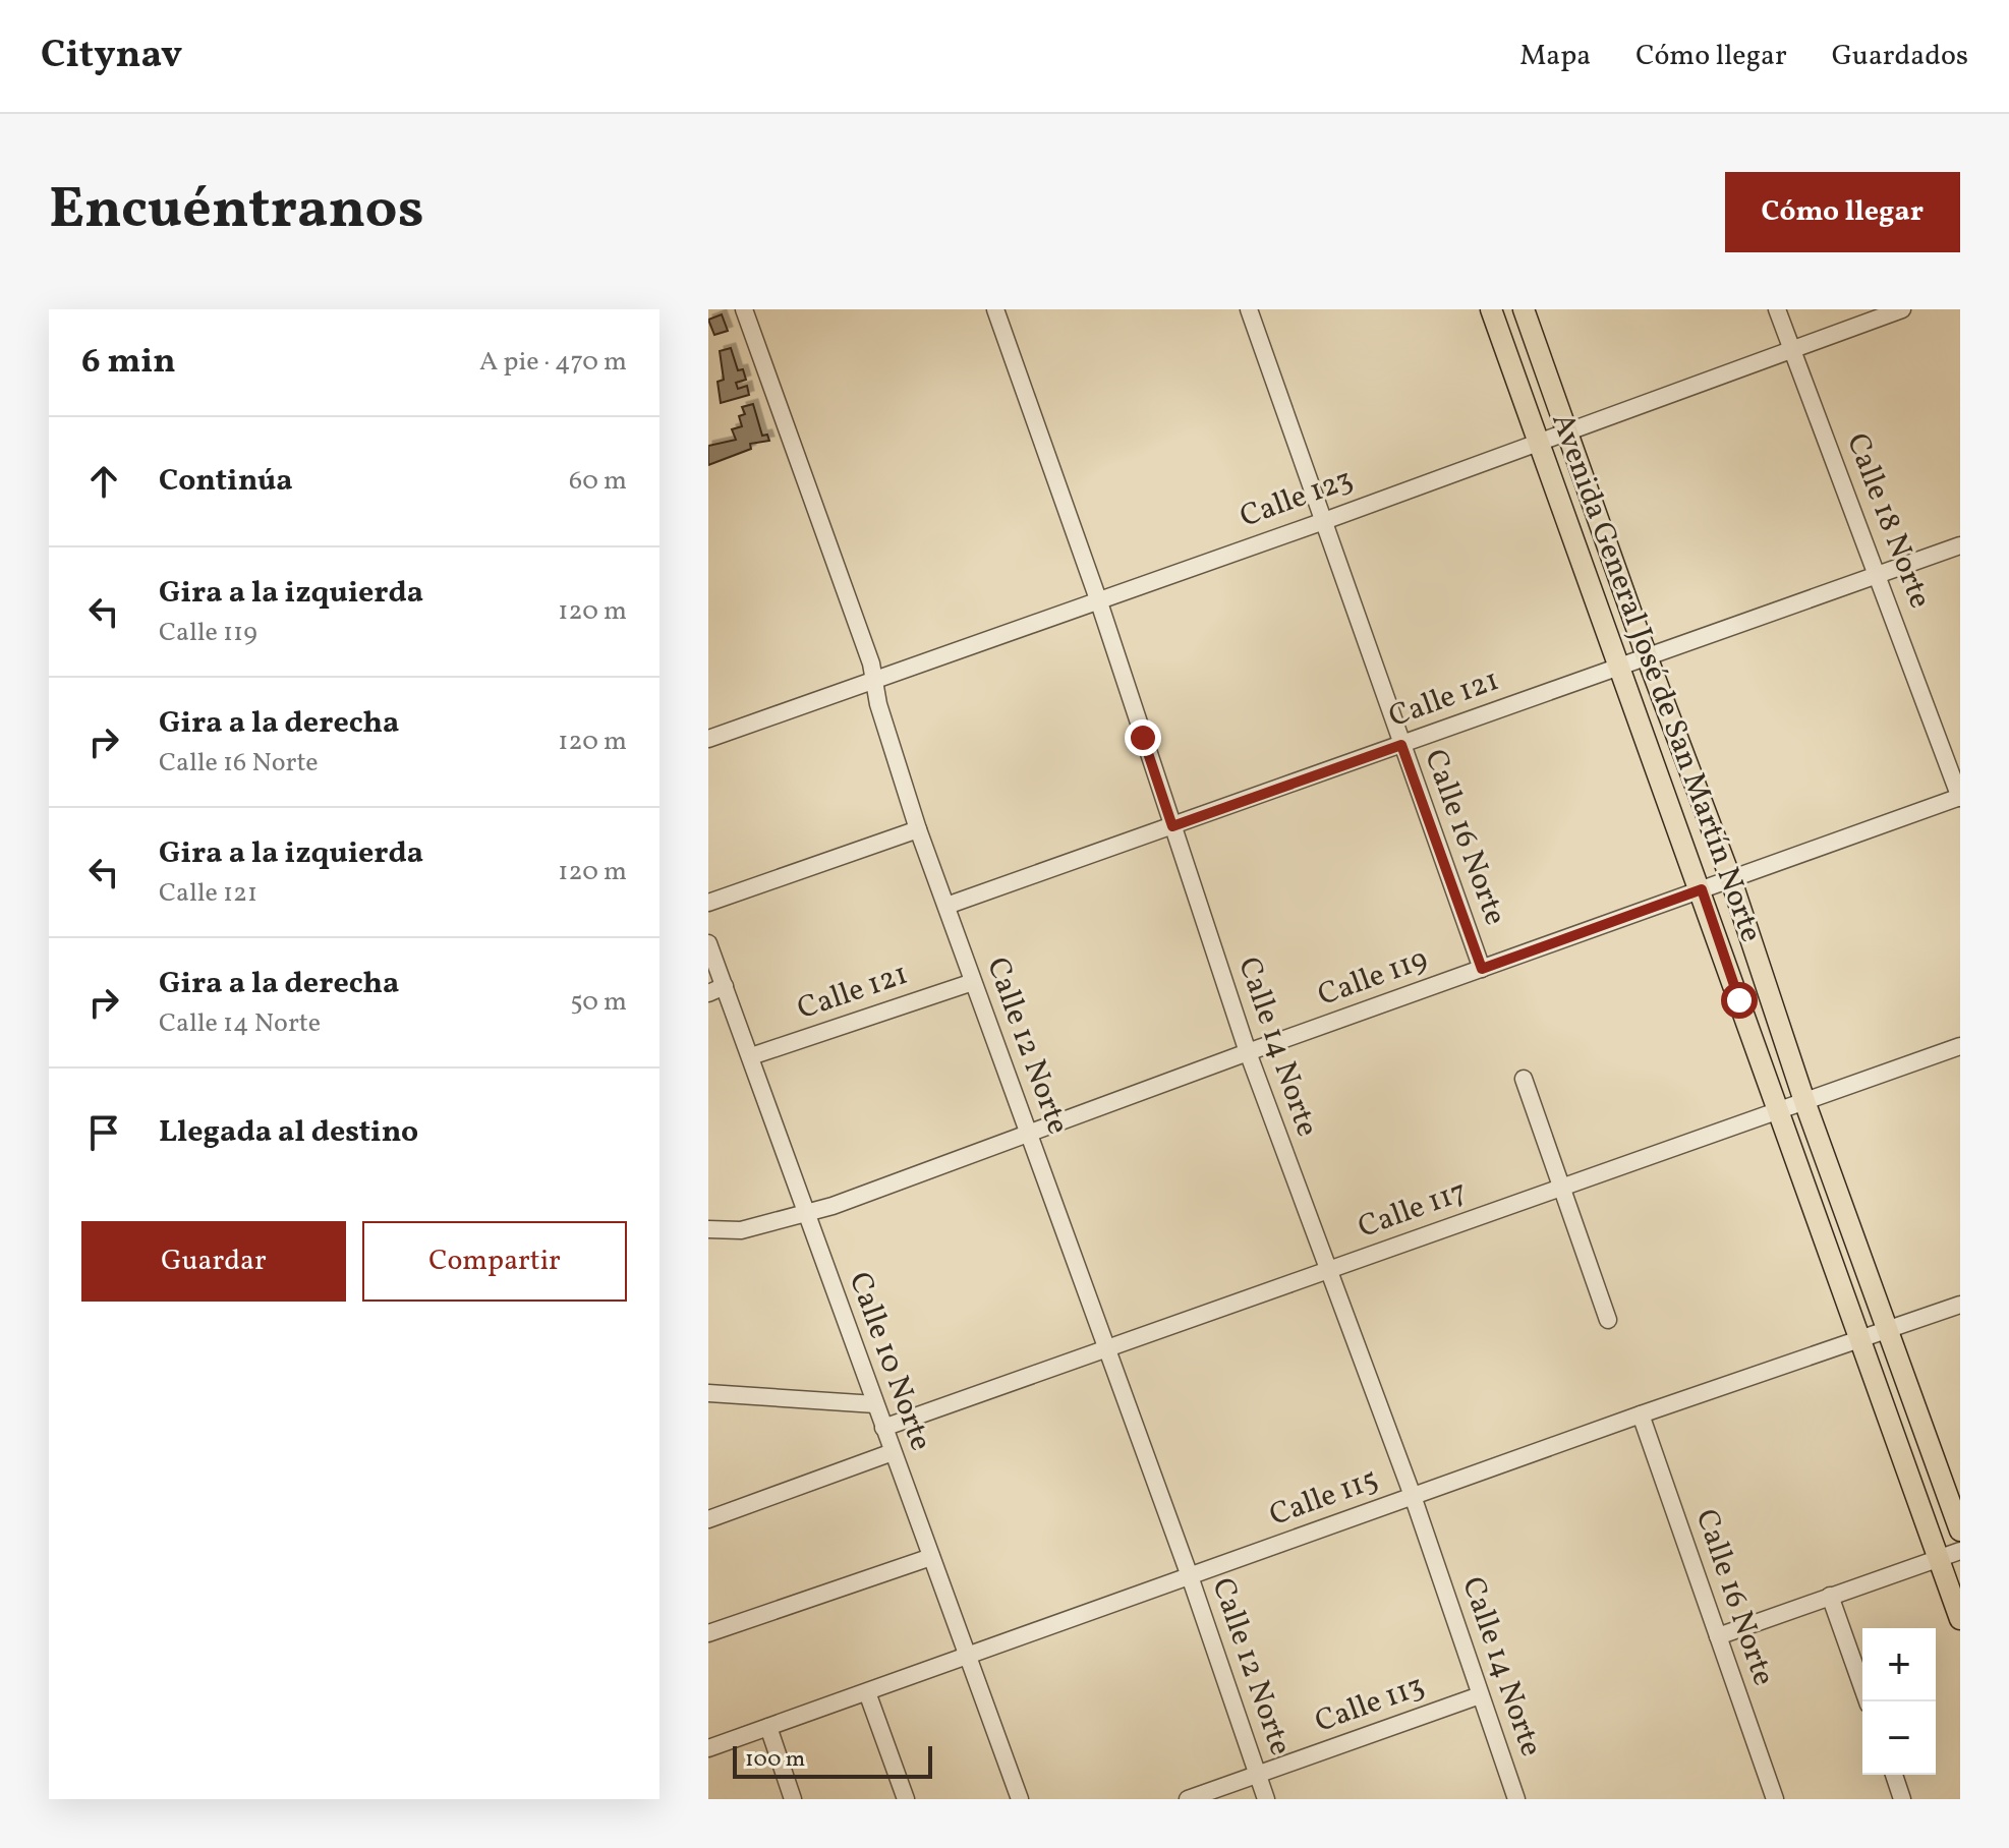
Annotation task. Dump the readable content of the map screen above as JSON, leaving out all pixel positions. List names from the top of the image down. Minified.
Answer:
{"streets":{"main road":["Avenida General José de San Martín Norte"],"street":["Calle 123","Calle 18 Norte","Calle 121","Calle 16 Norte","Calle 119","Calle 12 Norte","Calle 14 Norte","Calle 117","Calle 10 Norte","Calle 115","Calle 113"]},"crossings":[["Calle 123","Calle 18 Norte"],["Calle 123","Avenida General José de San Martín Norte"],["Calle 123","Calle 16 Norte"],["Calle 123","Calle 12 Norte"],["Calle 123","Calle 14 Norte"],["Calle 18 Norte","Calle 121"],["Calle 18 Norte","Calle 119"],["Avenida General José de San Martín Norte","Calle 121"],["Avenida General José de San Martín Norte","Calle 119"],["Avenida General José de San Martín Norte","Calle 117"],["Avenida General José de San Martín Norte","Calle 115"],["Calle 121","Calle 16 Norte"],["Calle 121","Calle 12 Norte"],["Calle 121","Calle 14 Norte"],["Calle 121","Calle 10 Norte"],["Calle 16 Norte","Calle 119"],["Calle 16 Norte","Calle 115"],["Calle 119","Calle 12 Norte"],["Calle 119","Calle 14 Norte"],["Calle 119","Calle 10 Norte"],["Calle 12 Norte","Calle 117"],["Calle 12 Norte","Calle 115"],["Calle 12 Norte","Calle 113"],["Calle 14 Norte","Calle 117"],["Calle 14 Norte","Calle 115"],["Calle 14 Norte","Calle 113"],["Calle 117","Calle 10 Norte"],["Calle 10 Norte","Calle 115"]],"scale_bar":"100 m","page":{"header":"Citynav","nav":["Mapa","Cómo llegar","Guardados"],"title":"Encuéntranos","buttons":["Cómo llegar",["Guardar","Compartir"]],"heading":["6 min","A pie · 470 m"],"list":[["Continúa","60 m"],["Gira a la izquierda","Calle 119","120 m"],["Gira a la derecha","Calle 16 Norte","120 m"],["Gira a la izquierda","Calle 121","120 m"],["Gira a la derecha","Calle 14 Norte","50 m"],"Llegada al destino"],"map_buttons":["+","−"],"scale":"100 m"}}
